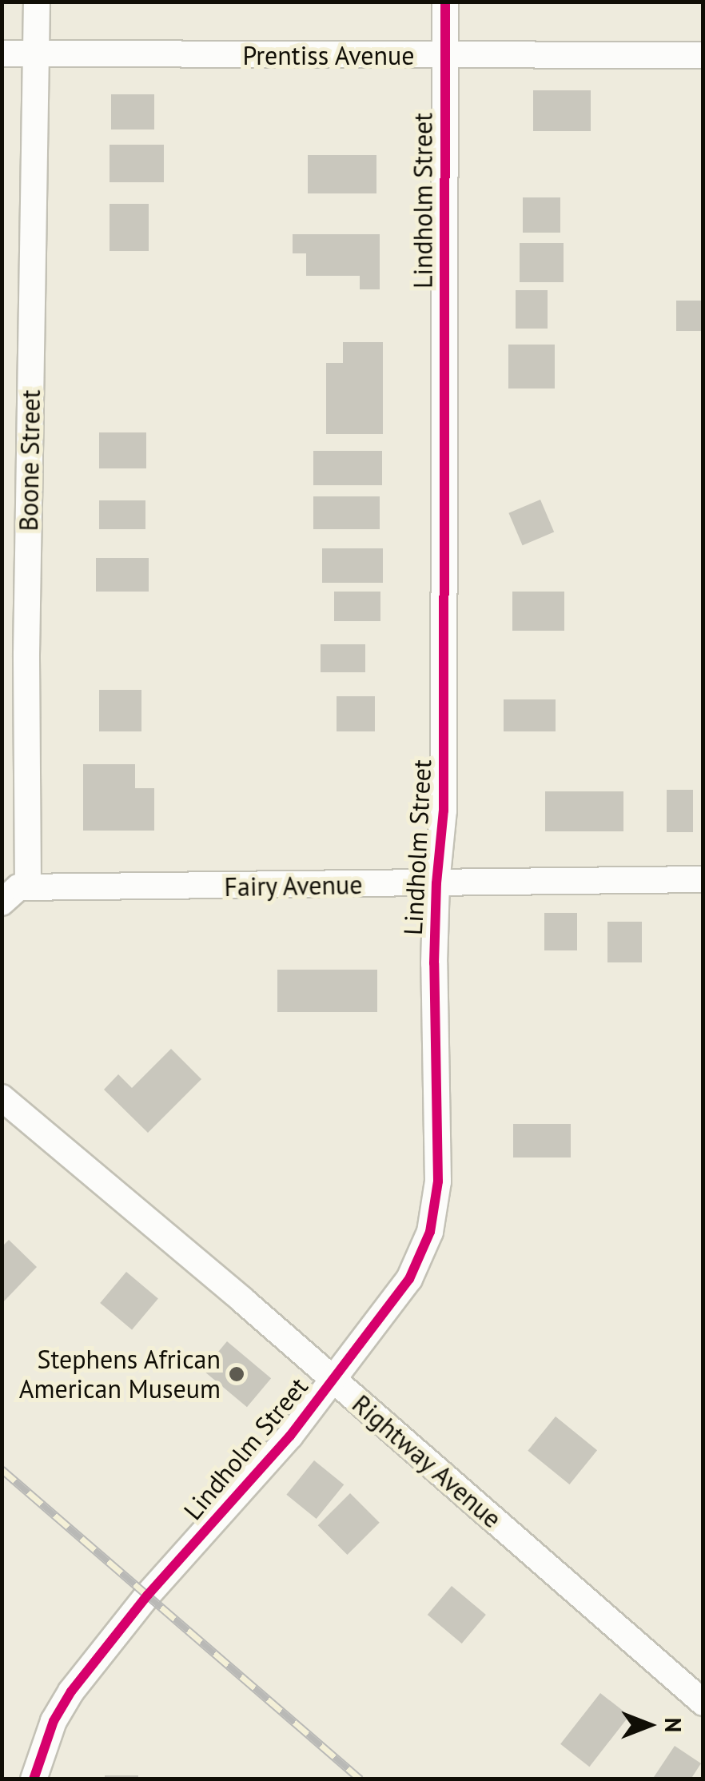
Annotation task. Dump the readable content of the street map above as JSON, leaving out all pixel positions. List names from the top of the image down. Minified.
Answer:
{"streets":{"street":["Prentiss Avenue","Lindholm Street","Boone Street","Fairy Avenue","Rightway Avenue"]},"crossings":[["Prentiss Avenue","Lindholm Street"],["Prentiss Avenue","Boone Street"],["Lindholm Street","Fairy Avenue"],["Lindholm Street","Rightway Avenue"],["Boone Street","Fairy Avenue"]],"places":["Stephens African American Museum"],"north":"right"}
